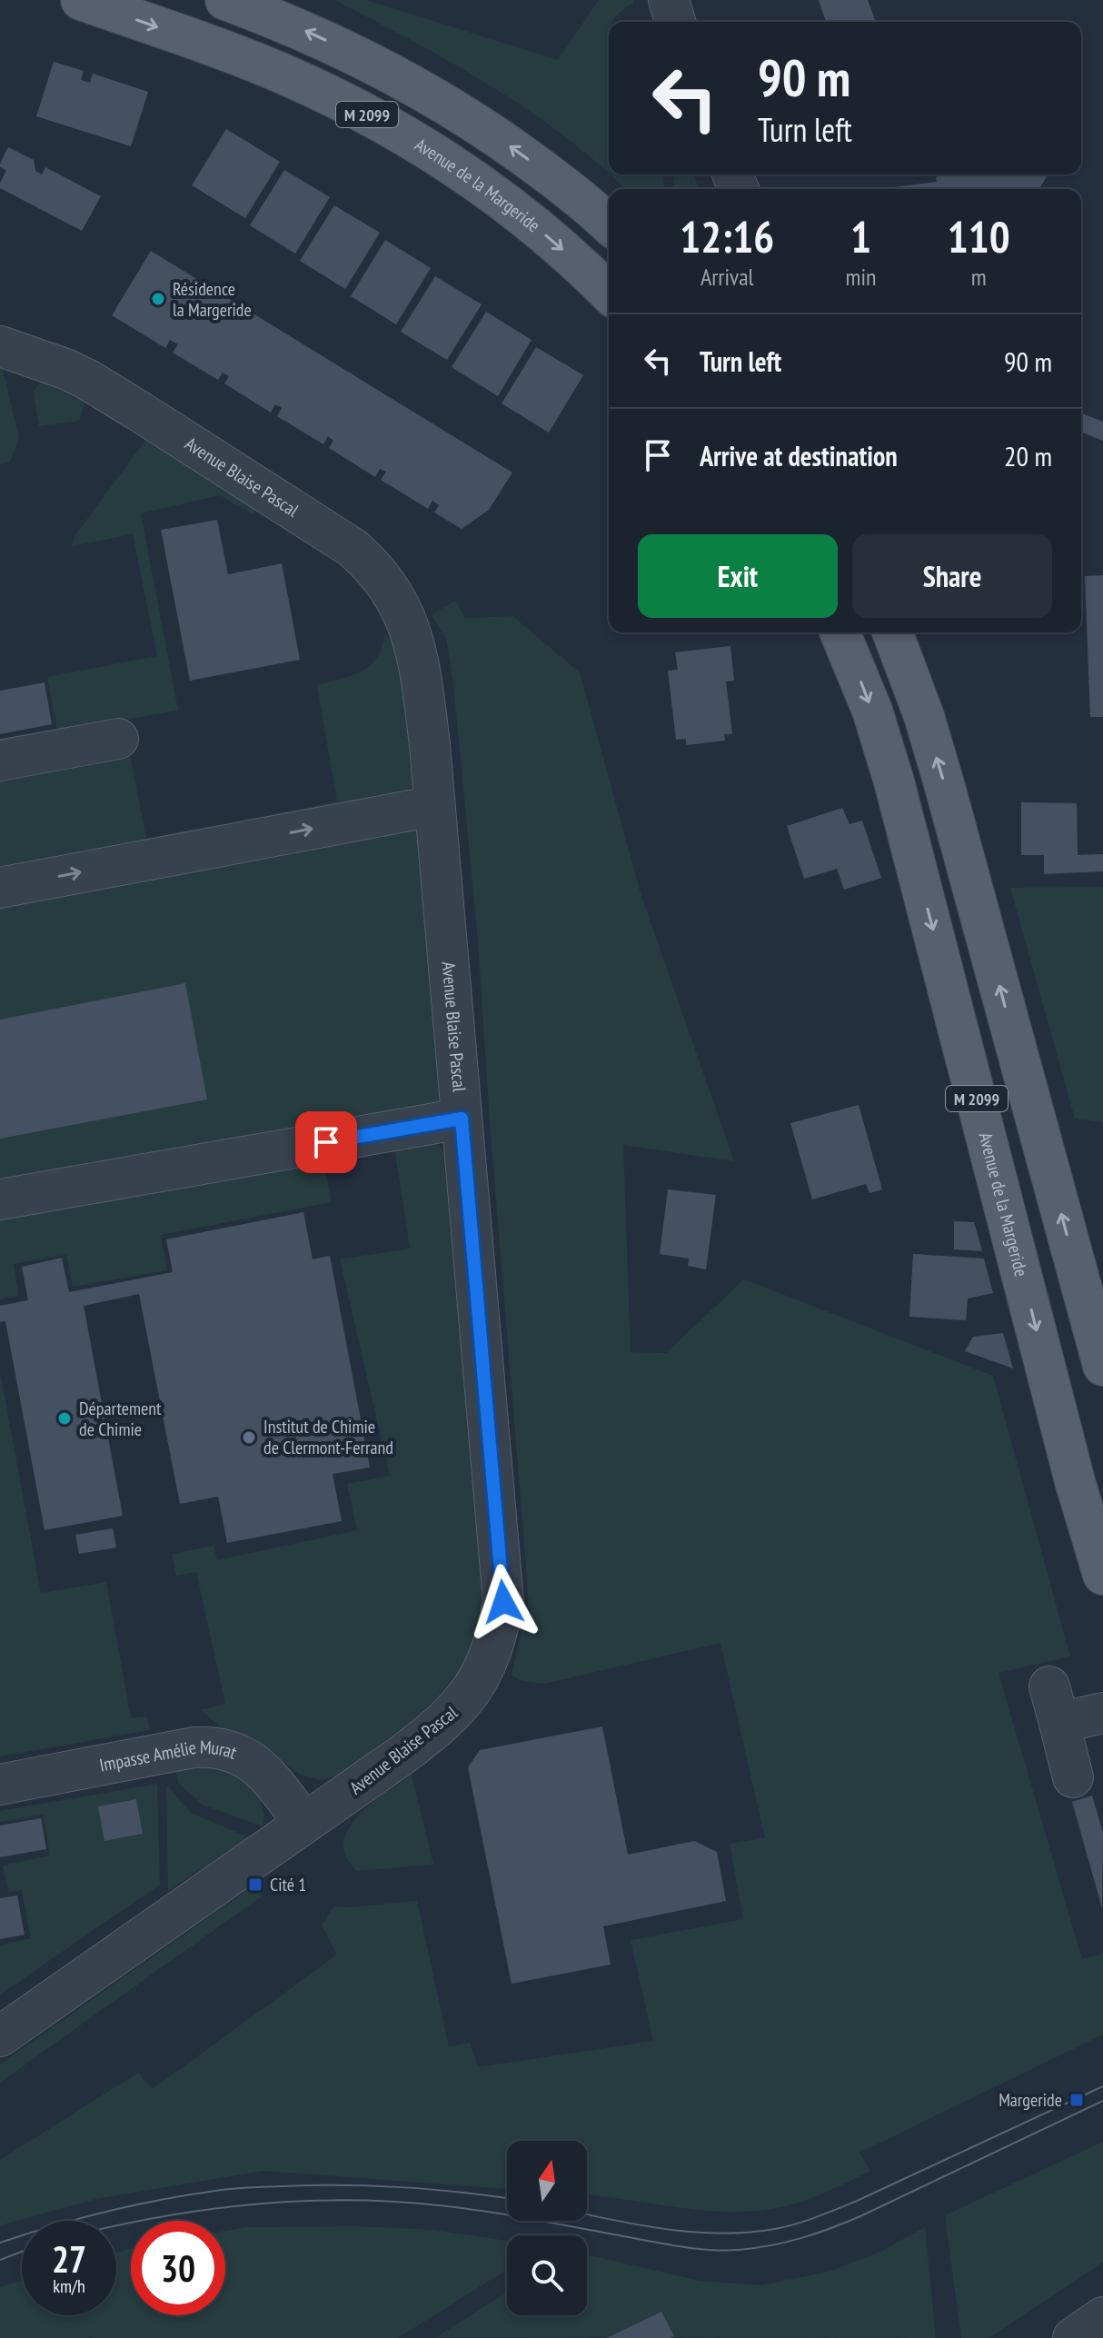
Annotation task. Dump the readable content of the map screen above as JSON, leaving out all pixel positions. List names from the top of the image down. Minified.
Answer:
{"streets":{"main road":["M 2099","Avenue de la Margeride"],"street":["Avenue Blaise Pascal","Impasse Amélie Murat"]},"crossings":[["Avenue Blaise Pascal","Impasse Amélie Murat"]],"places":{"other":["Résidence la Margeride","Département de Chimie","Institut de Chimie de Clermont-Ferrand"],"transit":["Cité 1","Margeride"]},"north":"top","page":{"turn":["90 m","Turn left"],"eta":["12:16","Arrival","1","min","110","m"],"list":[{"name":"Turn left","value":"90 m"},{"name":"Arrive at destination","value":"20 m"}],"buttons":["Exit","Share"],"speed":"27 km/h","limit":"30"}}
